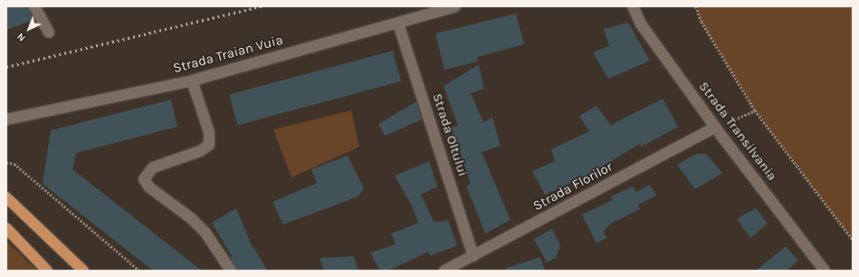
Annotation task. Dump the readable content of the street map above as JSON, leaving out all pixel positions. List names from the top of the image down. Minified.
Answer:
{"streets":{"street":["Strada Traian Vuia","Strada Transilvania","Strada Oltului","Strada Florilor"]},"crossings":[["Strada Traian Vuia","Strada Oltului"],["Strada Transilvania","Strada Florilor"],["Strada Oltului","Strada Florilor"]],"north":"bottom left"}
